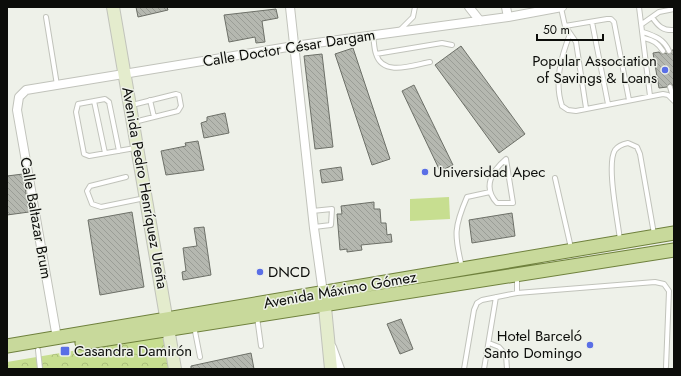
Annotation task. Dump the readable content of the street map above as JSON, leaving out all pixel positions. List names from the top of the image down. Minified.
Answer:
{"streets":{"main road":["Avenida Pedro Henríquez Ureña","Avenida Máximo Gómez"],"street":["Calle Doctor César Dargam","Calle Baltazar Brum"]},"crossings":[["Calle Doctor César Dargam","Avenida Pedro Henríquez Ureña"],["Calle Doctor César Dargam","Calle Baltazar Brum"],["Avenida Pedro Henríquez Ureña","Avenida Máximo Gómez"],["Calle Baltazar Brum","Avenida Máximo Gómez"]],"places":{"other":["Popular Association of Savings & Loans","Universidad Apec","DNCD","Hotel Barceló Santo Domingo"],"transit":["Casandra Damirón"]},"scale_bar":"50 m"}
